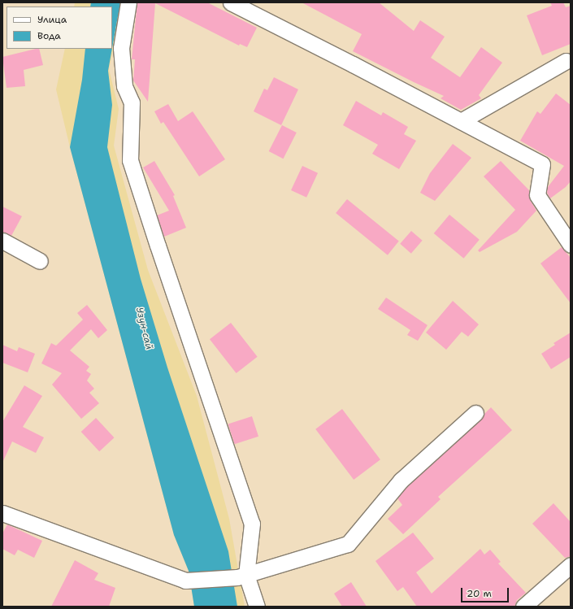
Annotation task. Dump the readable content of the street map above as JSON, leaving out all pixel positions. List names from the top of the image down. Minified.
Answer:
{"water":["Узун-сай"],"legend":["Улица","Вода"],"scale_bar":"20 m"}
